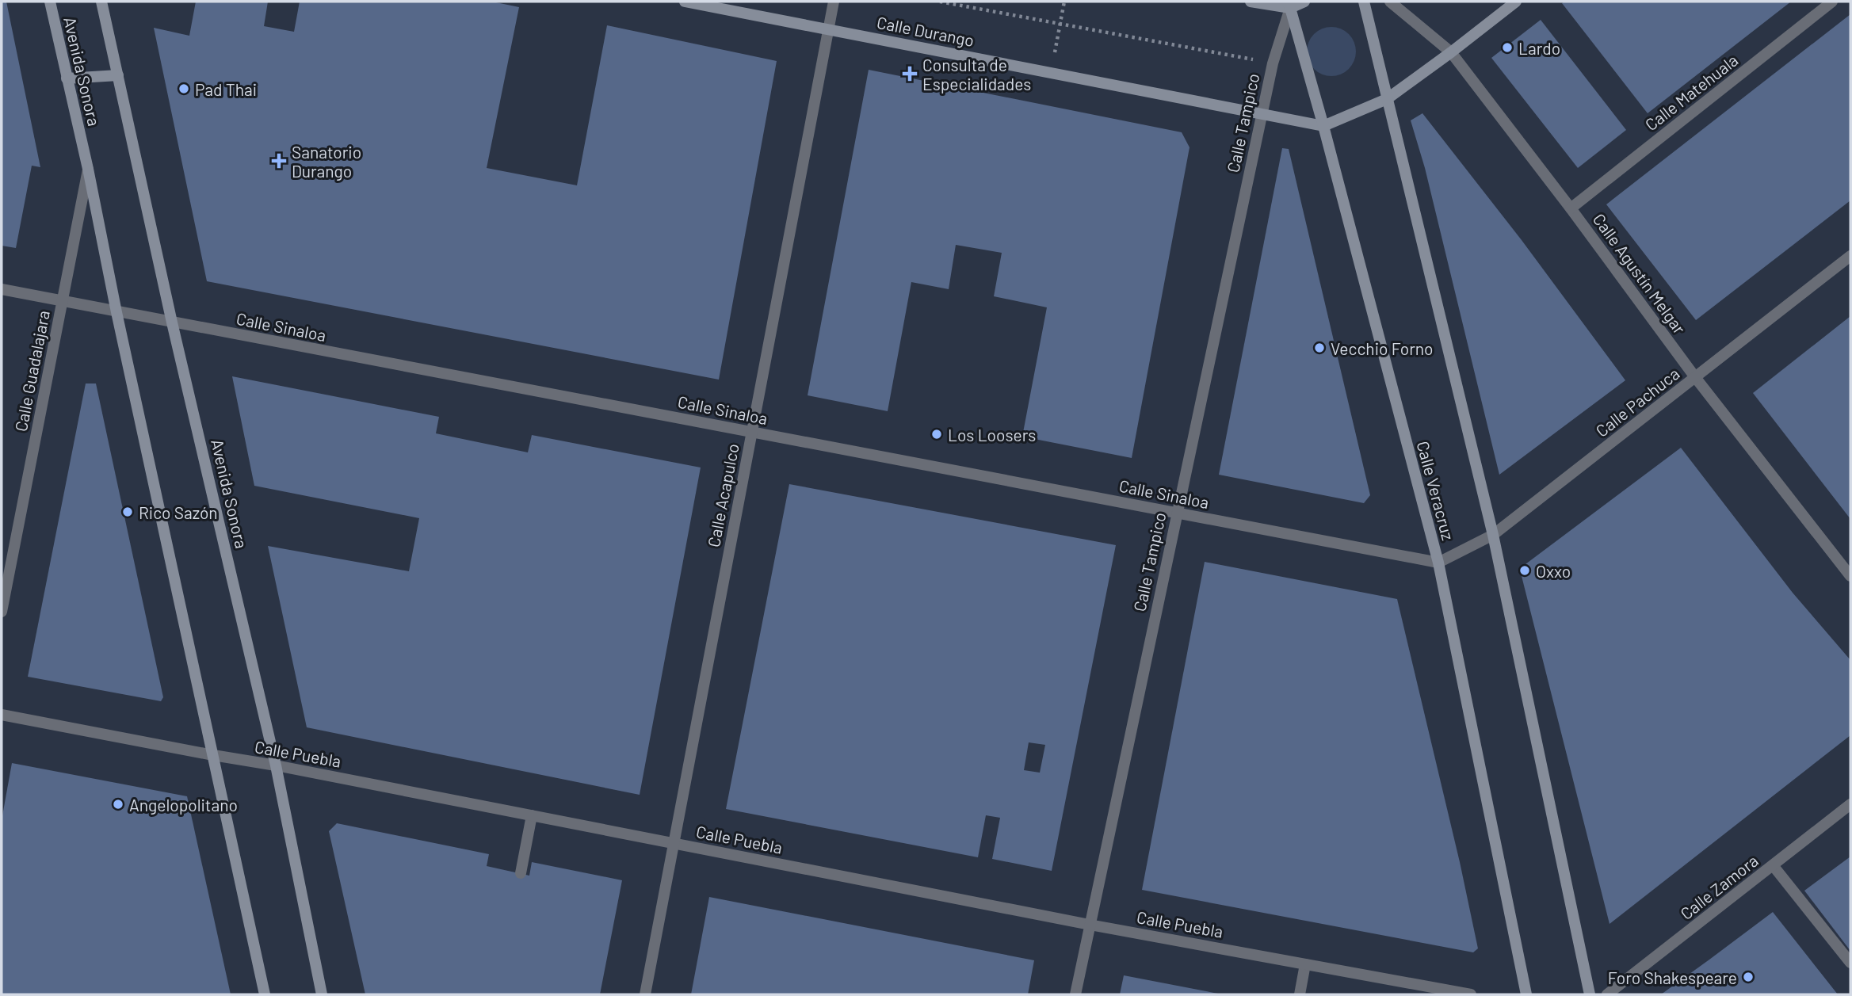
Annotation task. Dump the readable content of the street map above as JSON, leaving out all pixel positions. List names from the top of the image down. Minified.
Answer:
{"streets":{"main road":["Calle Durango","Avenida Sonora","Calle Veracruz"],"street":["Calle Matehuala","Calle Tampico","Calle Agustín Melgar","Calle Sinaloa","Calle Guadalajara","Calle Pachuca","Calle Acapulco","Calle Puebla","Calle Zamora"]},"crossings":[["Calle Durango","Calle Tampico"],["Calle Durango","Calle Veracruz"],["Calle Durango","Calle Acapulco"],["Avenida Sonora","Calle Sinaloa"],["Avenida Sonora","Calle Guadalajara"],["Avenida Sonora","Calle Puebla"],["Calle Matehuala","Calle Agustín Melgar"],["Calle Tampico","Calle Sinaloa"],["Calle Tampico","Calle Veracruz"],["Calle Tampico","Calle Puebla"],["Calle Agustín Melgar","Calle Pachuca"],["Calle Sinaloa","Calle Guadalajara"],["Calle Sinaloa","Calle Pachuca"],["Calle Sinaloa","Calle Veracruz"],["Calle Sinaloa","Calle Acapulco"],["Calle Pachuca","Calle Veracruz"],["Calle Acapulco","Calle Puebla"]],"places":{"other":["Lardo","Pad Thai","Vecchio Forno","Los Loosers","Rico Sazón","Oxxo","Angelopolitano","Foro Shakespeare"],"health":["Consulta de Especialidades","Sanatorio Durango"]}}
